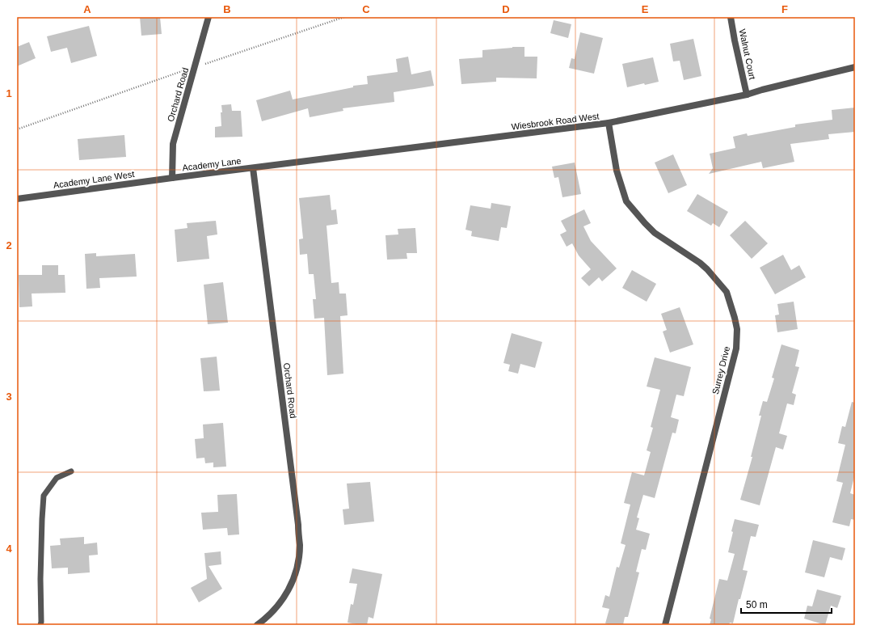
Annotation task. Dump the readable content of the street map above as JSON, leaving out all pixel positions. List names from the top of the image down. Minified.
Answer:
{"streets":{"street":["Walnut Court","Orchard Road","Wiesbrook Road West","Academy Lane","Academy Lane West","Surrey Drive"]},"crossings":[["Walnut Court","Wiesbrook Road West"],["Orchard Road","Wiesbrook Road West"],["Orchard Road","Academy Lane"],["Orchard Road","Academy Lane West"],["Wiesbrook Road West","Academy Lane"],["Wiesbrook Road West","Surrey Drive"],["Academy Lane","Academy Lane West"]],"scale_bar":"50 m","grid":{"columns":["A","B","C","D","E","F"],"rows":["1","2","3","4"]}}
